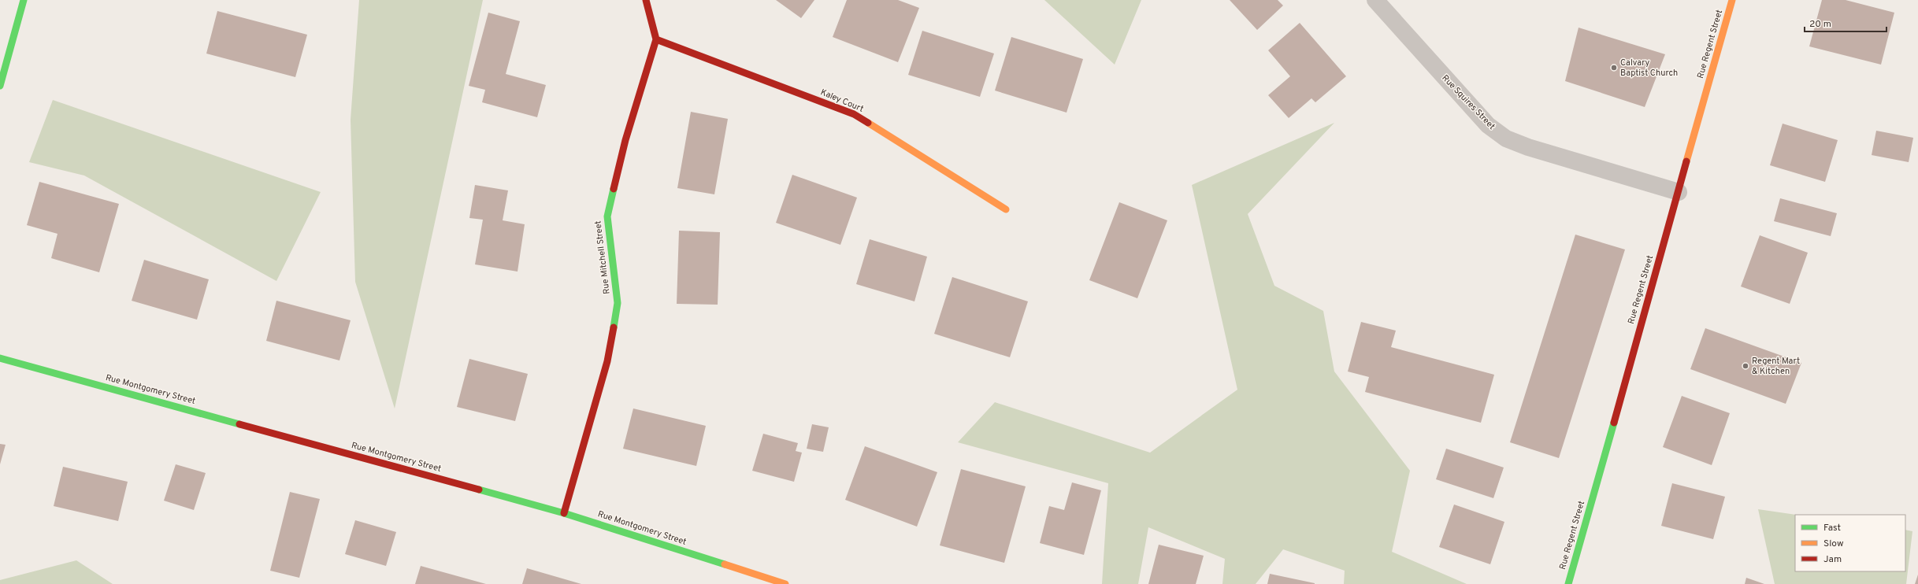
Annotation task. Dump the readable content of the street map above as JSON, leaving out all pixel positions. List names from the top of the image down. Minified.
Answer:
{"streets":{"street":["Rue Regent Street","Kaley Court","Rue Squires Street","Rue Mitchell Street","Rue Montgomery Street"]},"crossings":[["Rue Regent Street","Rue Squires Street"],["Kaley Court","Rue Mitchell Street"],["Rue Mitchell Street","Rue Montgomery Street"]],"places":["Calvary Baptist Church","Regent Mart & Kitchen"],"legend":["Fast","Slow","Jam"],"scale_bar":"20 m"}
